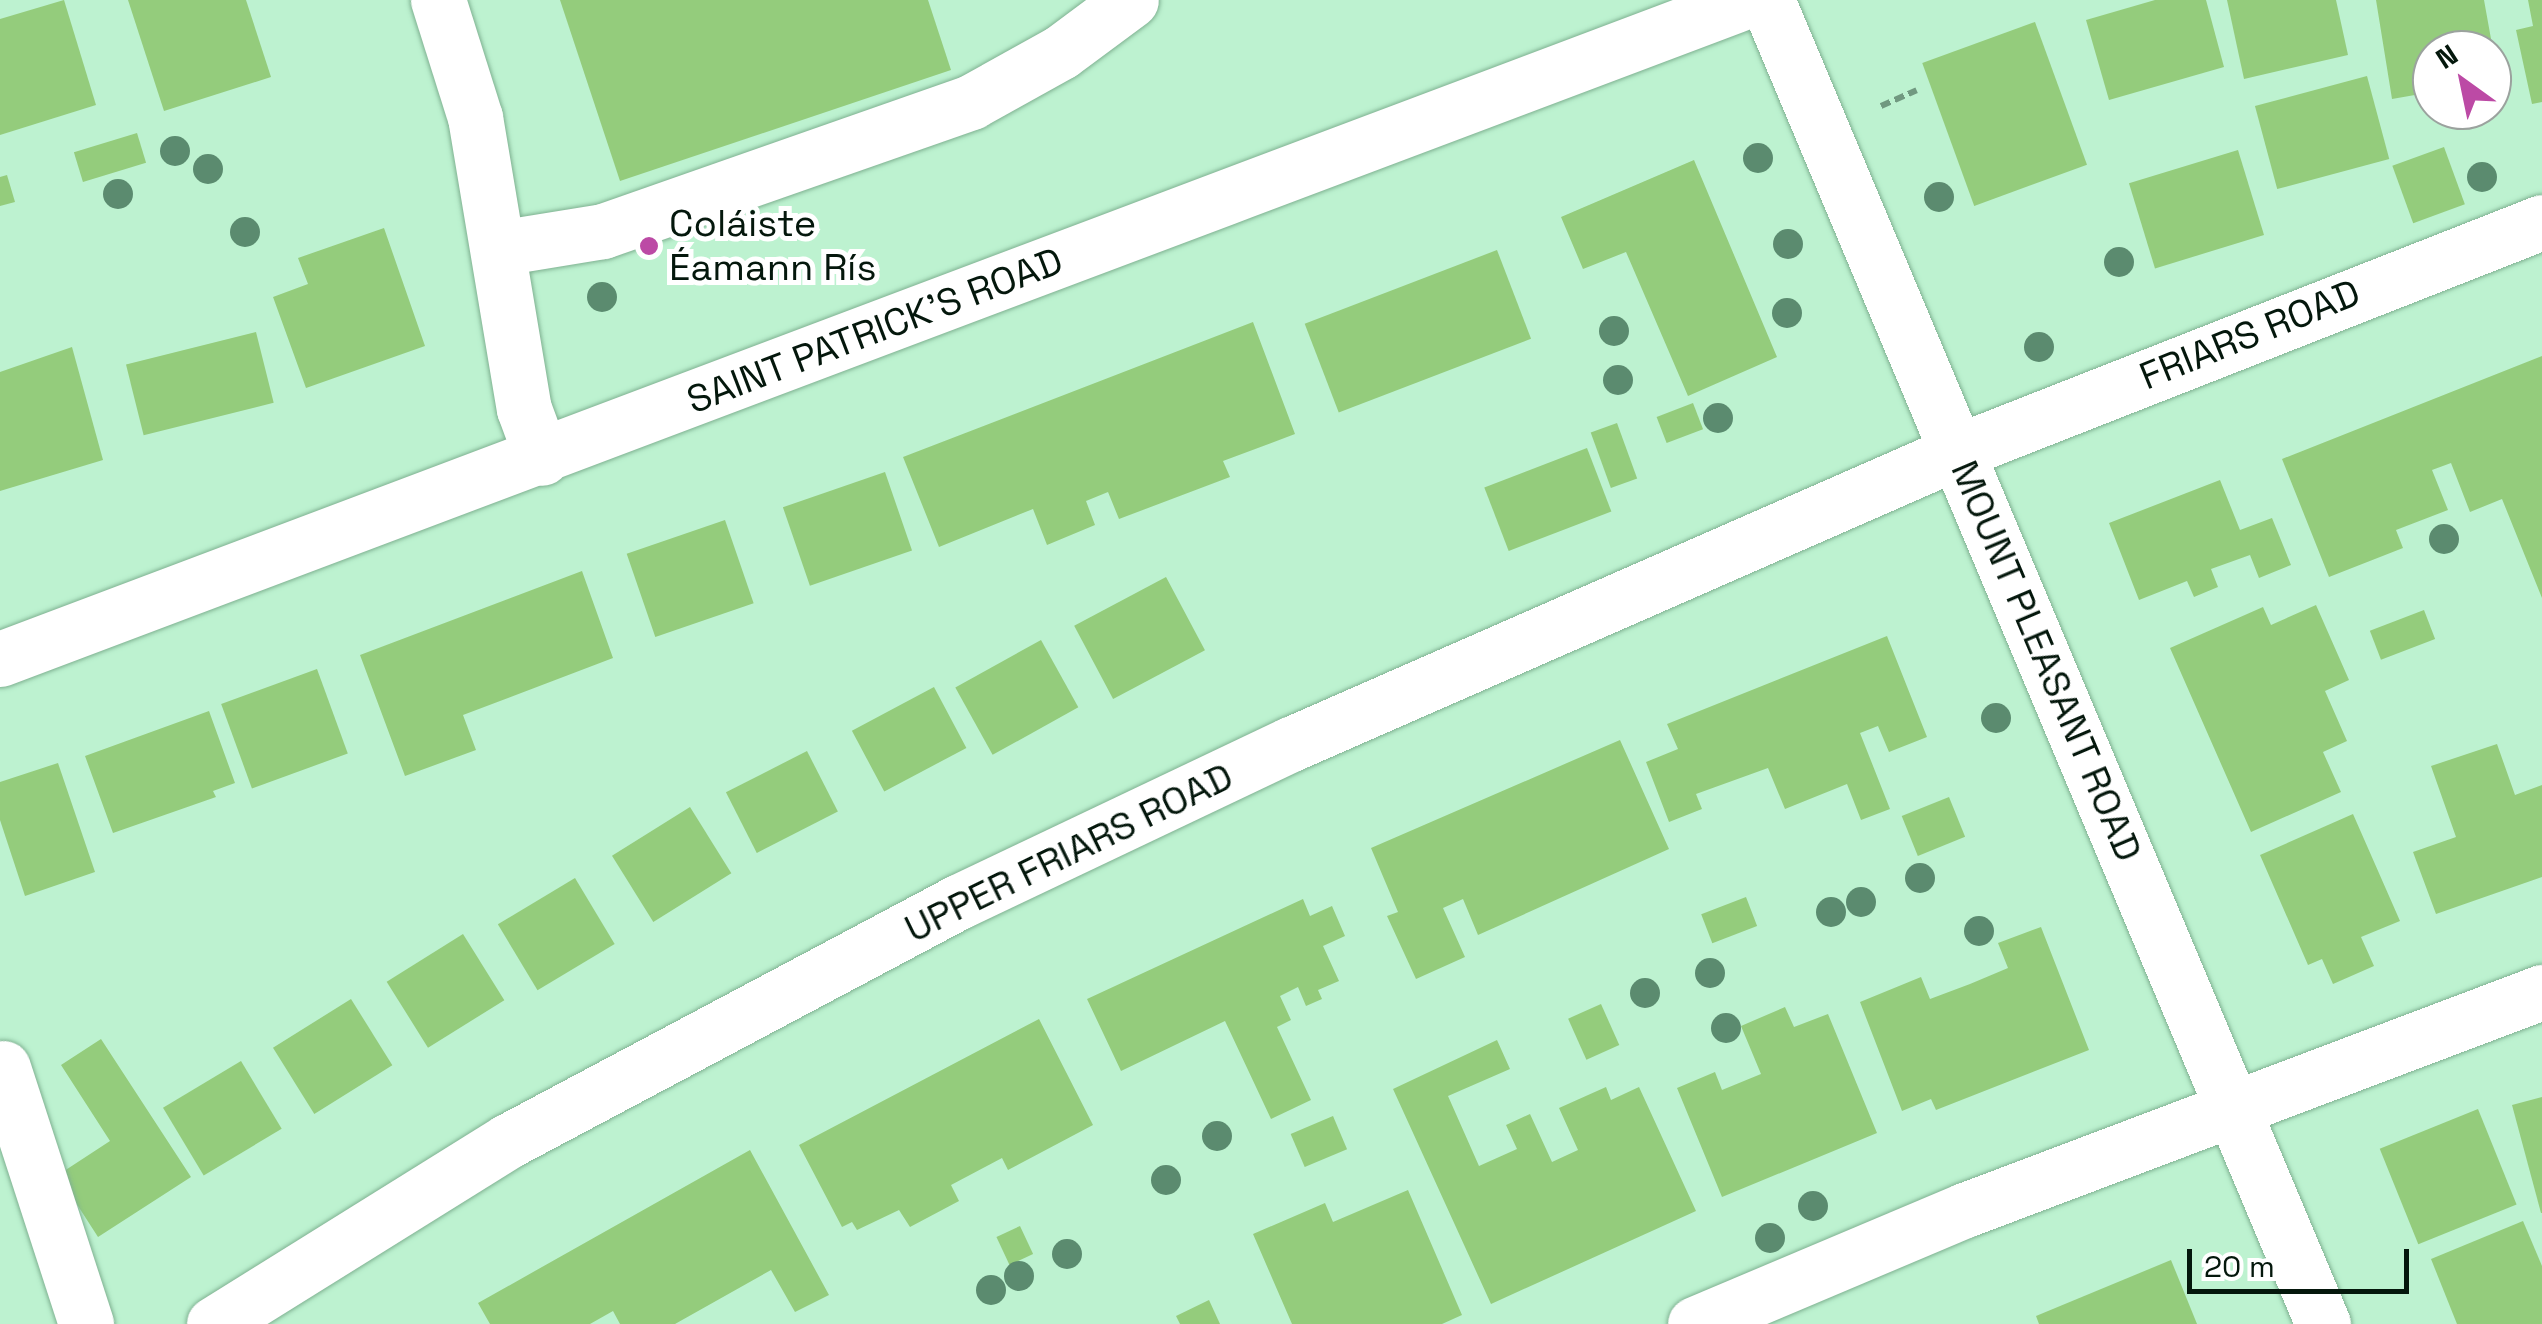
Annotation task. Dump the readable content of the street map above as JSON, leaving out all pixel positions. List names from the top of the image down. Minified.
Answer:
{"streets":{"street":["SAINT PATRICK'S ROAD","FRIARS ROAD","MOUNT PLEASANT ROAD","UPPER FRIARS ROAD"]},"crossings":[["FRIARS ROAD","MOUNT PLEASANT ROAD"],["FRIARS ROAD","UPPER FRIARS ROAD"],["MOUNT PLEASANT ROAD","UPPER FRIARS ROAD"]],"places":["Coláiste Éamann Rís"],"scale_bar":"20 m","north":"top left"}
